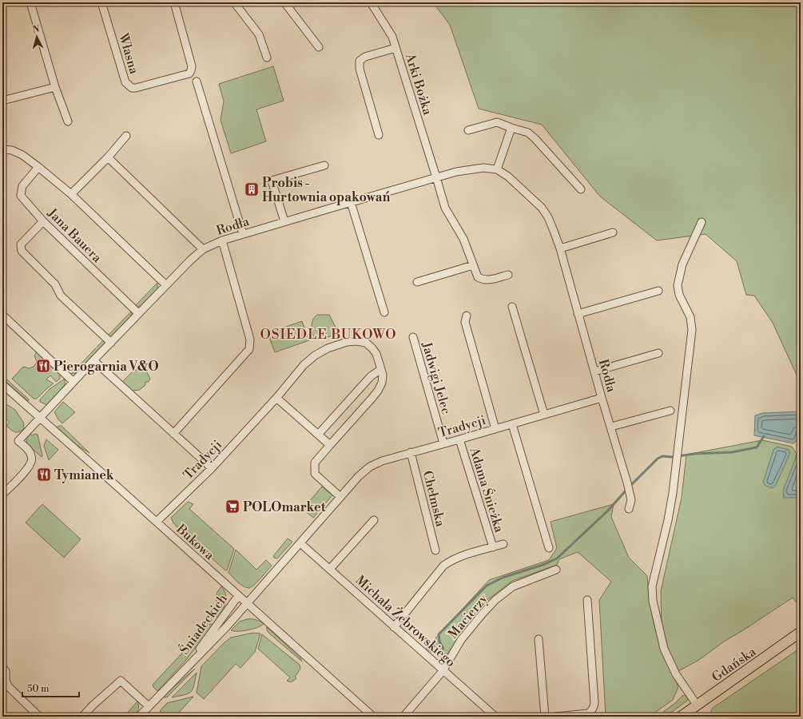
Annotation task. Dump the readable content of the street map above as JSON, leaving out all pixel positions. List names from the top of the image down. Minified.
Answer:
{"streets":{"main road":["Gdańska"],"street":["Własna","Arki Bożka","Rodła","Jana Bauera","Jadwigi Jelec","Tradycji","Adama Śnieżka","Chełmska","Bukowa","Macierzy","Michała Żebrowskiego","Śniadeckich"]},"crossings":[["Arki Bożka","Rodła"],["Rodła","Jana Bauera"],["Rodła","Tradycji"],["Rodła","Bukowa"],["Jadwigi Jelec","Tradycji"],["Tradycji","Adama Śnieżka"],["Tradycji","Chełmska"],["Tradycji","Bukowa"],["Tradycji","Michała Żebrowskiego"],["Tradycji","Śniadeckich"],["Bukowa","Śniadeckich"],["Macierzy","Michała Żebrowskiego"]],"districts":["OSIEDLE BUKOWO"],"places":{"building":["Probis - Hurtownia opakowań"],"restaurant":["Pierogarnia V&O","Tymianek"],"supermarket":["POLOmarket"]},"scale_bar":"50 m","north":"top"}
